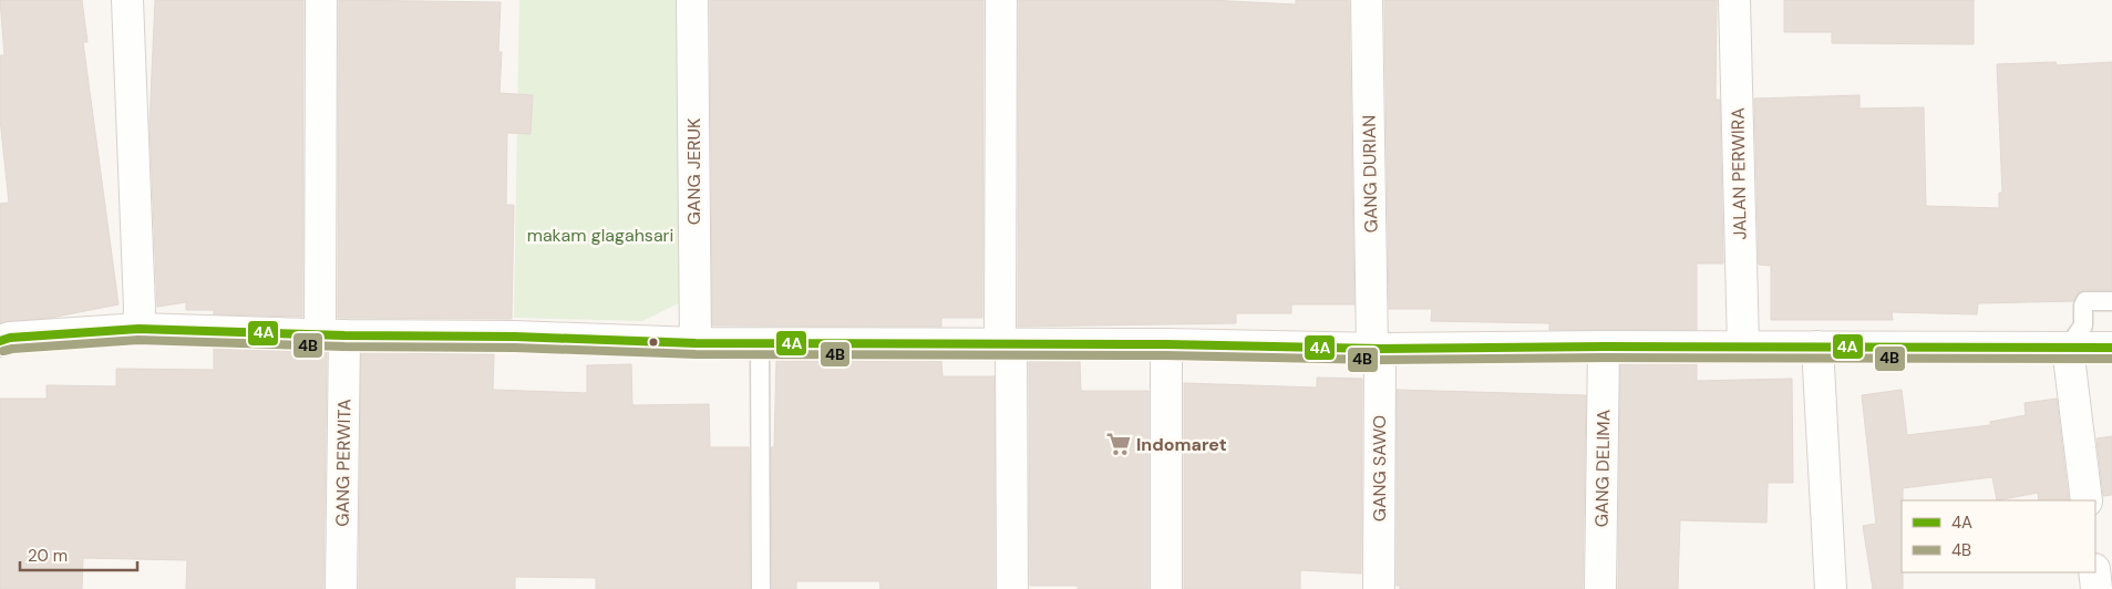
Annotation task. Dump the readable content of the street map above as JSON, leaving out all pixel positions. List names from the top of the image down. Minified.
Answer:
{"streets":{"street":["GANG JERUK","GANG DURIAN","JALAN PERWIRA","GANG PERWITA","GANG SAWO","GANG DELIMA"]},"crossings":[["GANG DURIAN","GANG SAWO"]],"parks":["makam glagahsari"],"places":{"supermarket":["Indomaret"]},"lines":["transit line 4A","transit line 4B"],"legend":["4A","4B"],"scale_bar":"20 m"}
